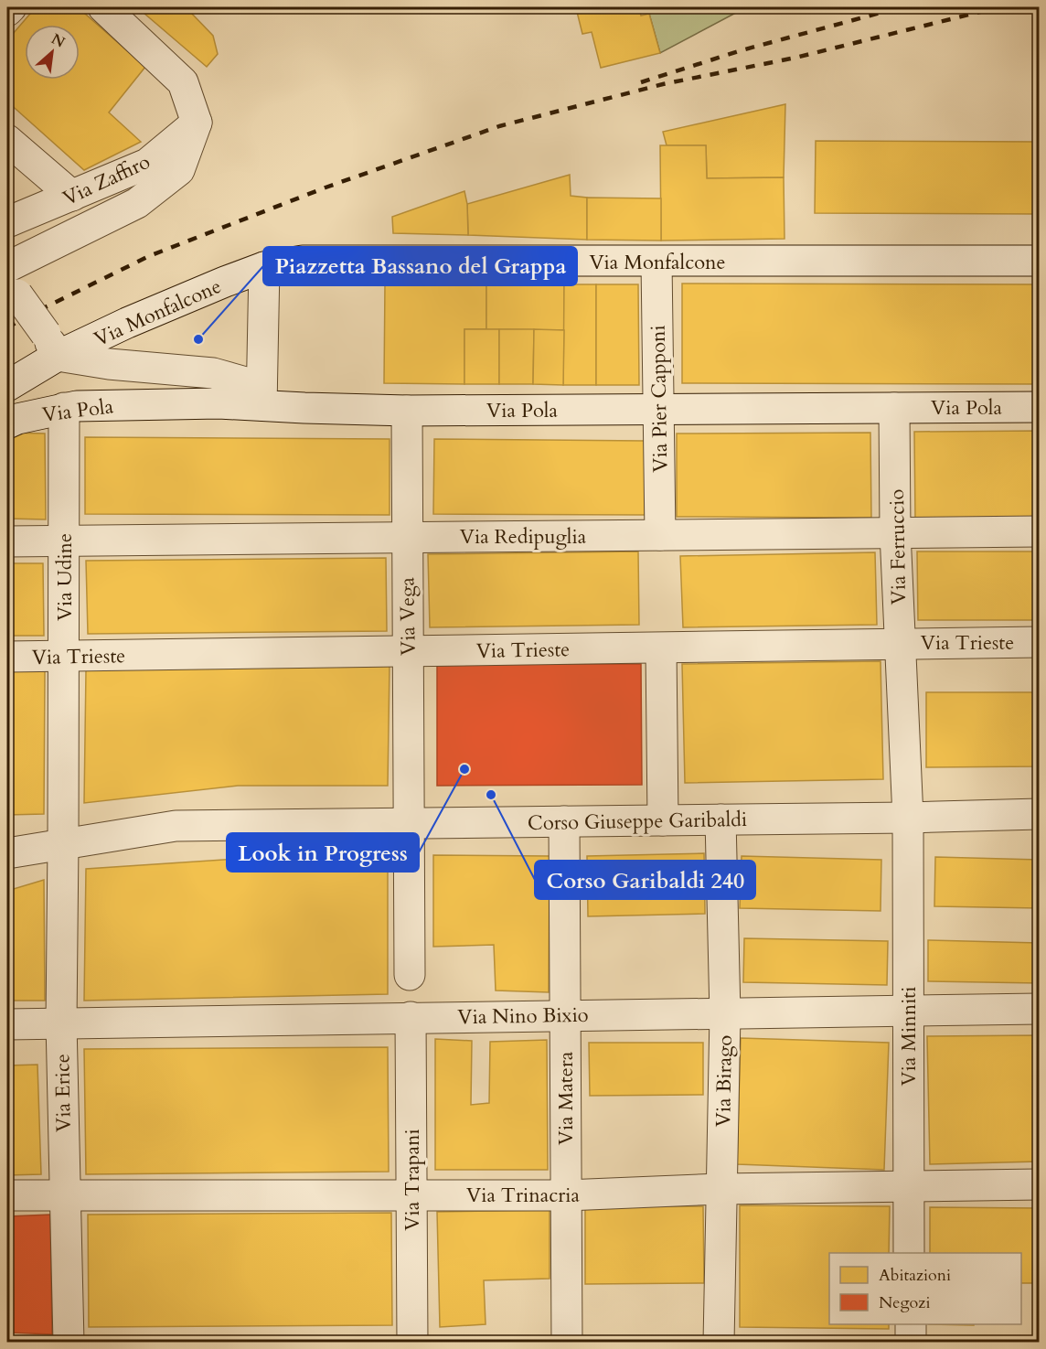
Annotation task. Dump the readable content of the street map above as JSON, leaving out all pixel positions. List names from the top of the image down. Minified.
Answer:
{"streets":{"street":["Via Zaffiro","Via Monfalcone","Via Pier Capponi","Via Pola","Via Redipuglia","Via Ferruccio","Via Udine","Via Vega","Via Trieste","Corso Giuseppe Garibaldi","Via Nino Bixio","Via Minniti","Via Birago","Via Erice","Via Matera","Via Trapani","Via Trinacria"]},"crossings":[["Via Monfalcone","Via Pier Capponi"],["Via Pier Capponi","Via Pola"],["Via Pier Capponi","Via Redipuglia"],["Via Pola","Via Ferruccio"],["Via Pola","Via Udine"],["Via Pola","Via Vega"],["Via Redipuglia","Via Ferruccio"],["Via Redipuglia","Via Udine"],["Via Redipuglia","Via Vega"],["Via Ferruccio","Via Trieste"],["Via Ferruccio","Corso Giuseppe Garibaldi"],["Via Ferruccio","Via Minniti"],["Via Udine","Via Trieste"],["Via Udine","Corso Giuseppe Garibaldi"],["Via Udine","Via Erice"],["Via Vega","Via Trieste"],["Via Vega","Corso Giuseppe Garibaldi"],["Corso Giuseppe Garibaldi","Via Minniti"],["Corso Giuseppe Garibaldi","Via Birago"],["Corso Giuseppe Garibaldi","Via Erice"],["Corso Giuseppe Garibaldi","Via Matera"],["Via Nino Bixio","Via Minniti"],["Via Nino Bixio","Via Birago"],["Via Nino Bixio","Via Erice"],["Via Nino Bixio","Via Matera"],["Via Nino Bixio","Via Trapani"],["Via Minniti","Via Trinacria"],["Via Birago","Via Trinacria"],["Via Erice","Via Trinacria"],["Via Matera","Via Trinacria"],["Via Trapani","Via Trinacria"]],"places":["Piazzetta Bassano del Grappa","Look in Progress","Corso Garibaldi 240"],"legend":["Abitazioni","Negozi"],"north":"top right"}
